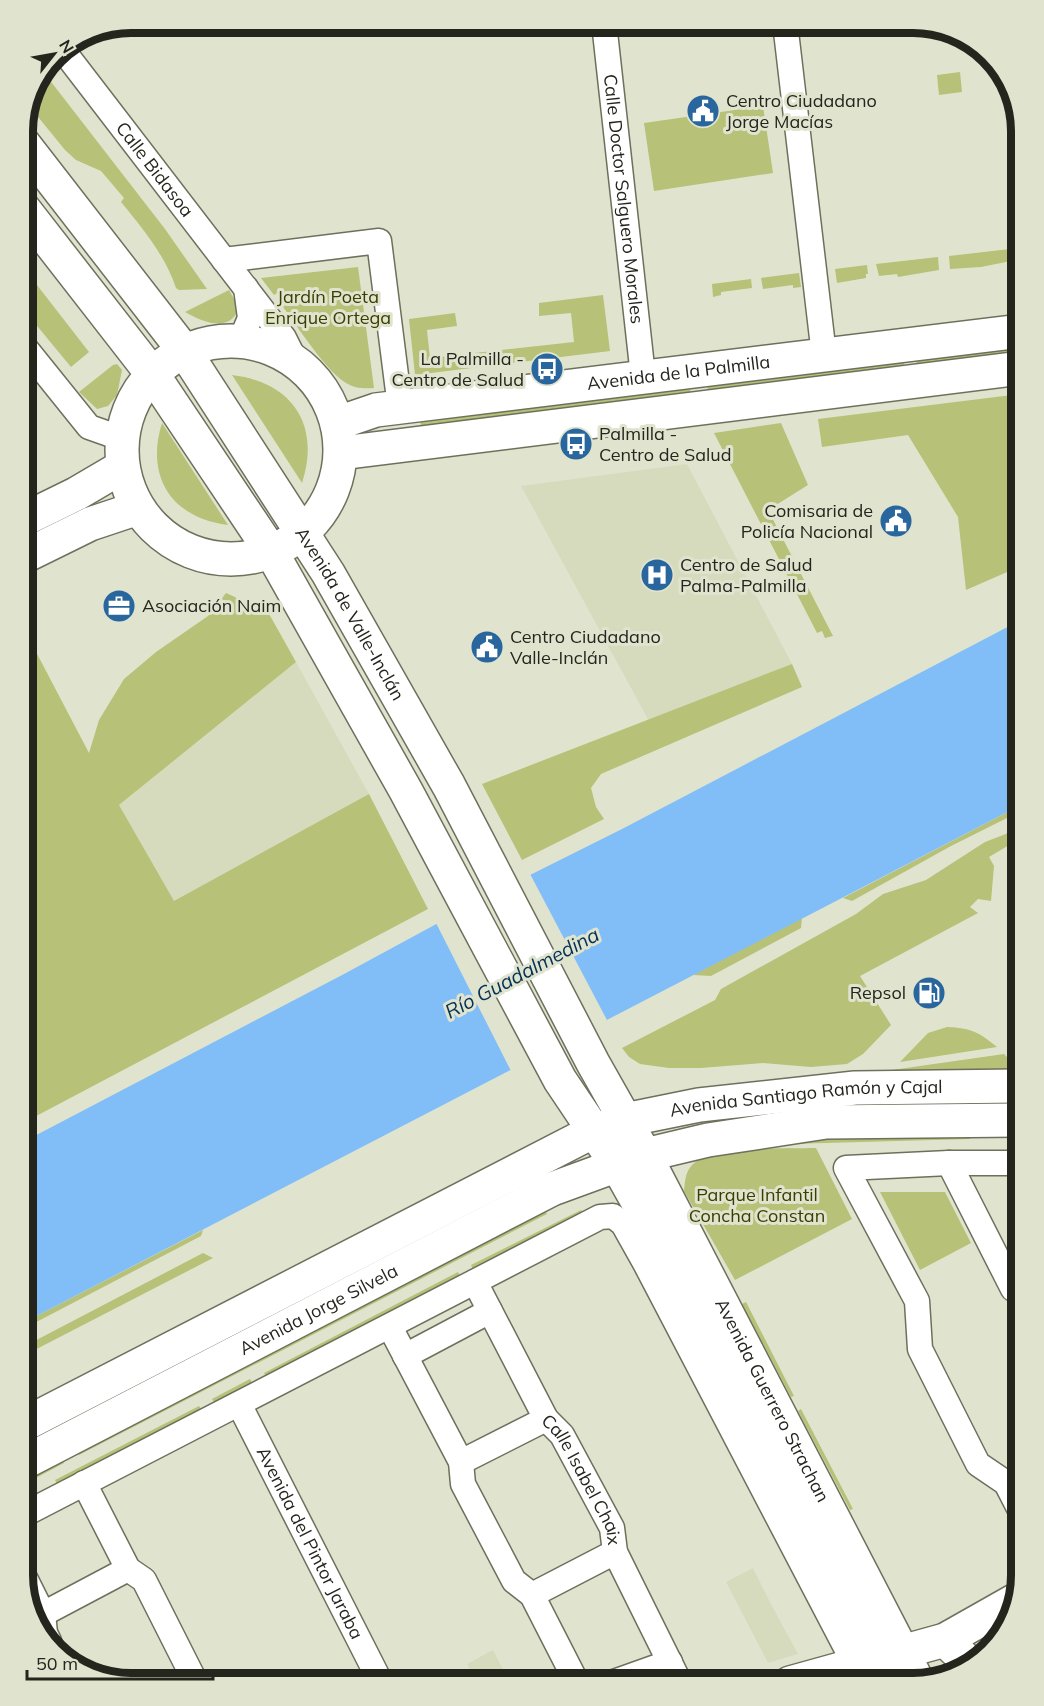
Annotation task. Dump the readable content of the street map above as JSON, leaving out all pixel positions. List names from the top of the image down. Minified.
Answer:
{"streets":{"main road":["Avenida de la Palmilla","Avenida de Valle-Inclán","Avenida Santiago Ramón y Cajal","Avenida Jorge Silvela","Avenida Guerrero Strachan"],"street":["Calle Bidasoa","Calle Doctor Salguero Morales","Calle Isabel Chaix","Avenida del Pintor Jaraba"]},"crossings":[["Calle Doctor Salguero Morales","Avenida de la Palmilla"],["Avenida de Valle-Inclán","Avenida Santiago Ramón y Cajal"],["Avenida de Valle-Inclán","Avenida Jorge Silvela"],["Avenida de Valle-Inclán","Avenida Guerrero Strachan"],["Avenida Santiago Ramón y Cajal","Avenida Jorge Silvela"],["Avenida Santiago Ramón y Cajal","Avenida Guerrero Strachan"],["Avenida Jorge Silvela","Avenida Guerrero Strachan"],["Avenida Guerrero Strachan","Calle Isabel Chaix"]],"water":["Río Guadalmedina"],"parks":["Jardín Poeta Enrique Ortega","Parque Infantil Concha Constan"],"places":{"public building":["Centro Ciudadano Jorge Macías","Comisaria de Policía Nacional","Centro Ciudadano Valle-Inclán"],"bus stop":["La Palmilla - Centro de Salud","Palmilla - Centro de Salud"],"hospital":["Centro de Salud Palma-Palmilla"],"office":["Asociación Naim"],"fuel station":["Repsol"]},"scale_bar":"50 m","north":"top right"}
